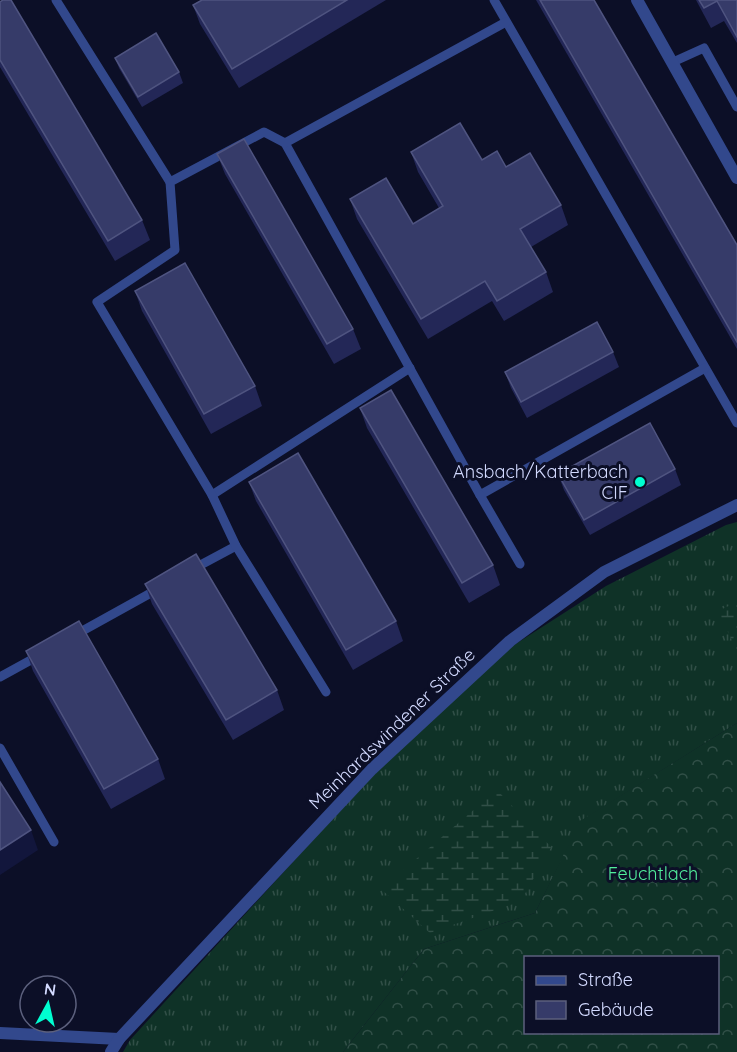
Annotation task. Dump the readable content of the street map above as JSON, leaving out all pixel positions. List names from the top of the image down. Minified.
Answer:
{"streets":{"street":["Meinhardswindener Straße"]},"parks":["Feuchtlach"],"places":["Ansbach/Katterbach CIF"],"legend":["Straße","Gebäude"],"north":"top"}
